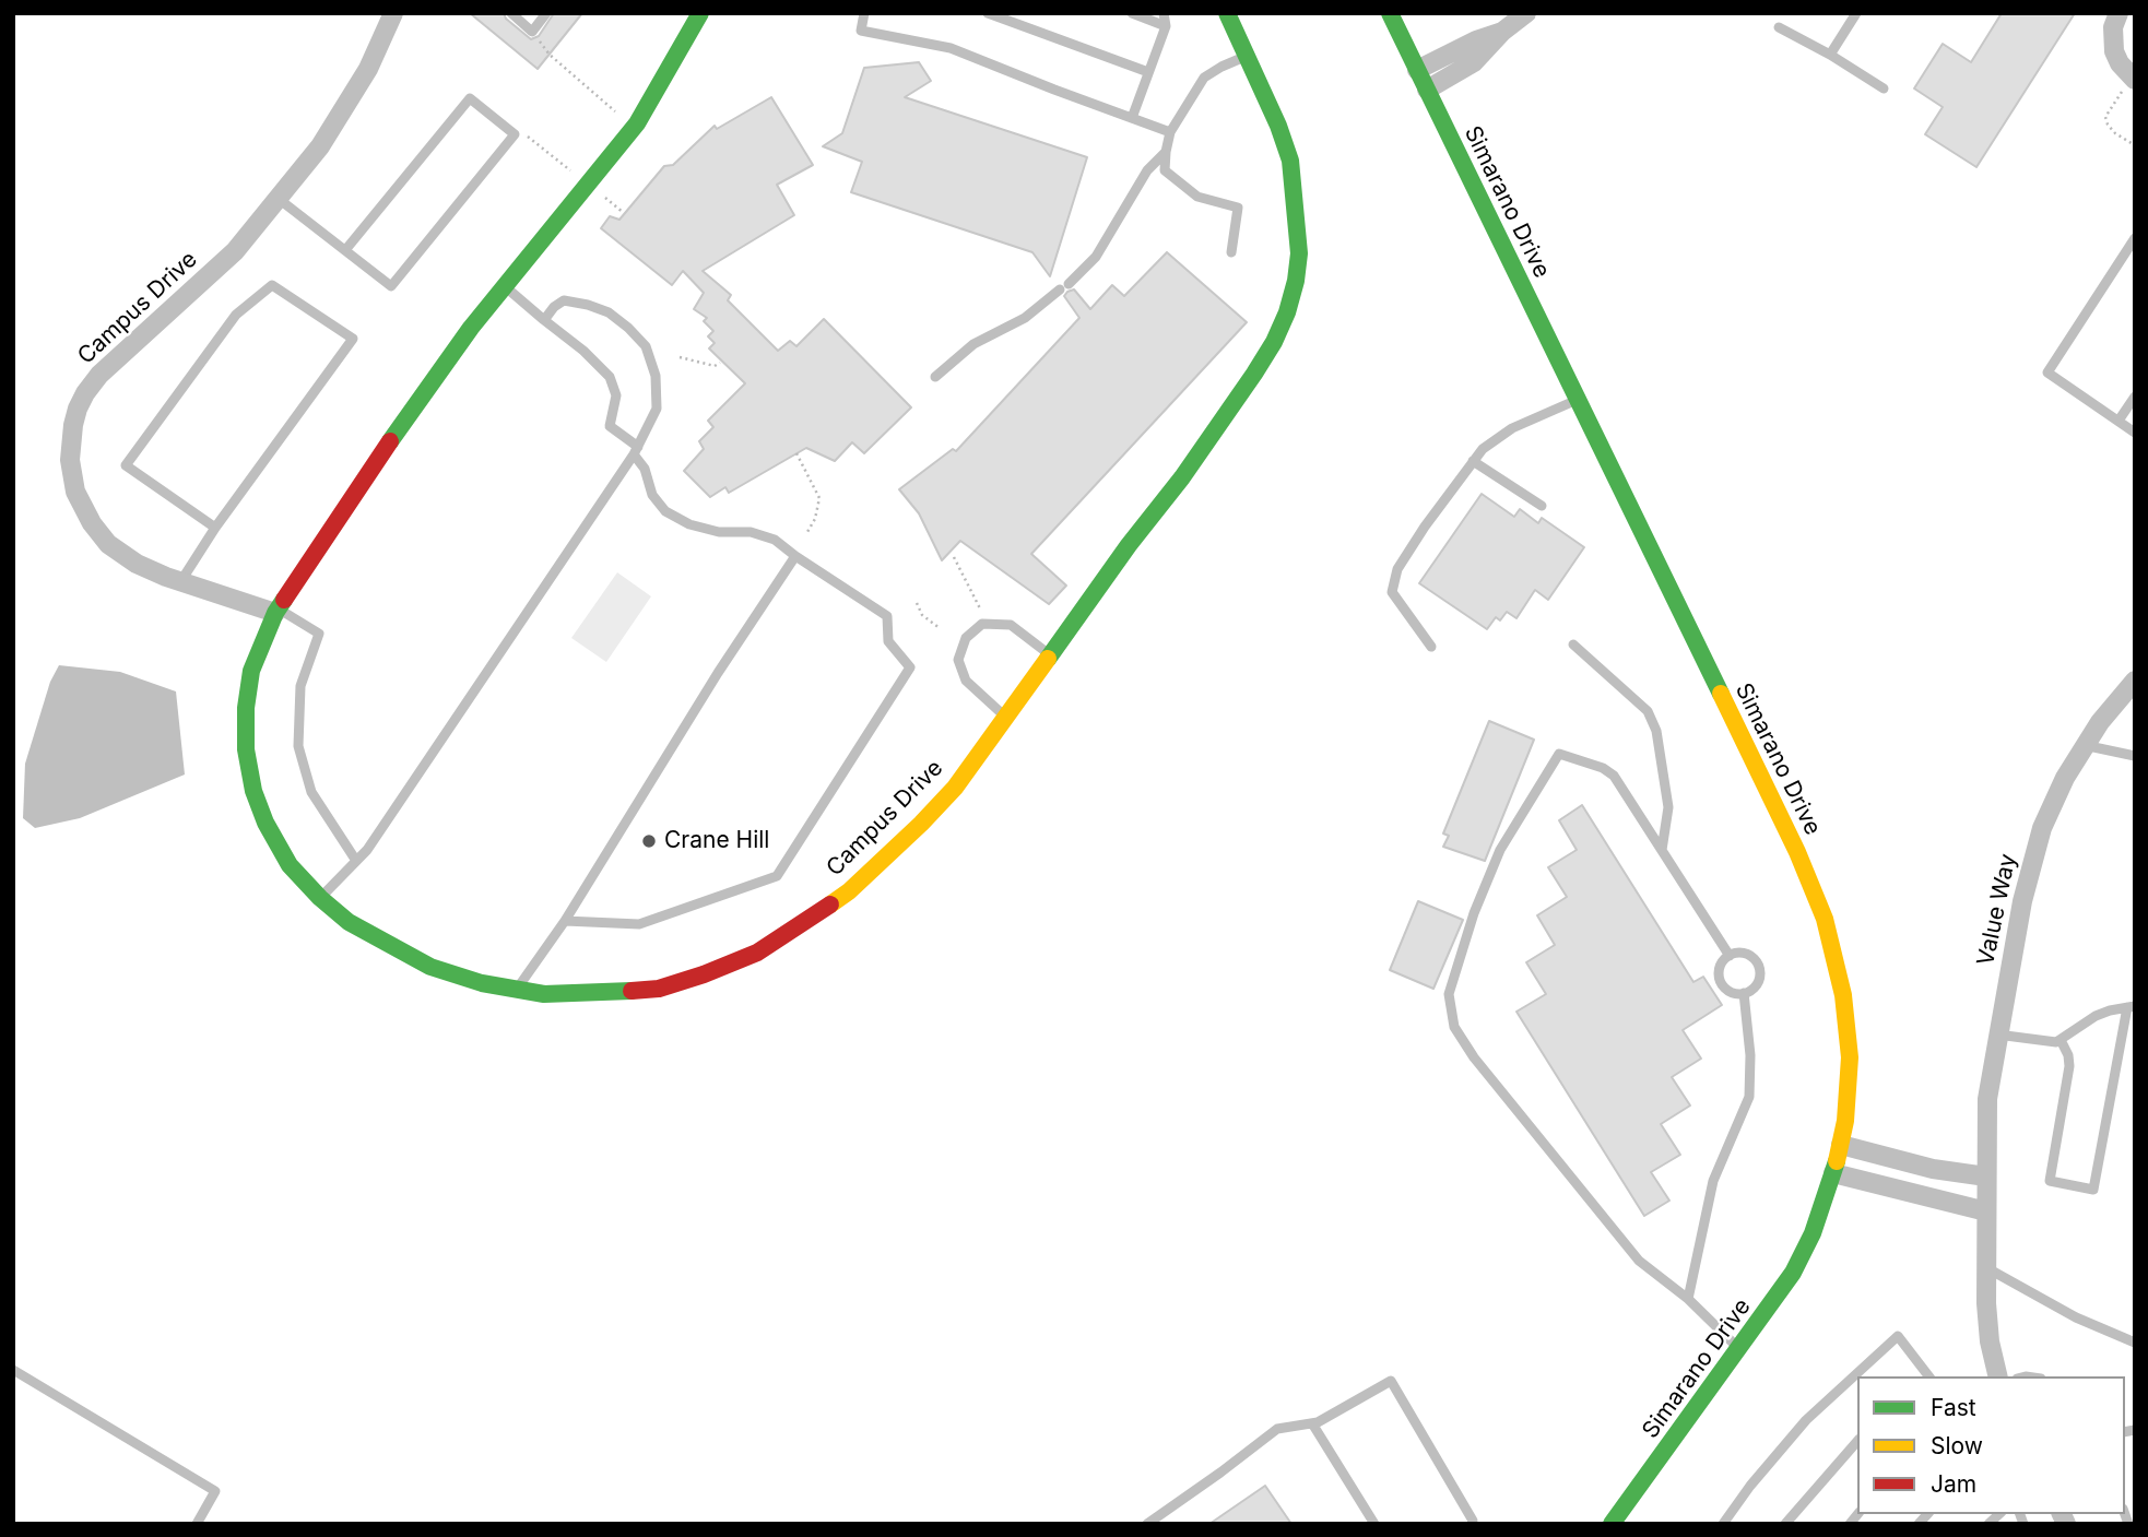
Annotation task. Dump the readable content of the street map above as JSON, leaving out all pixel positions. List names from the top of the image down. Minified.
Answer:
{"streets":{"street":["Simarano Drive","Campus Drive","Value Way"]},"places":["Crane Hill"],"legend":["Fast","Slow","Jam"]}
